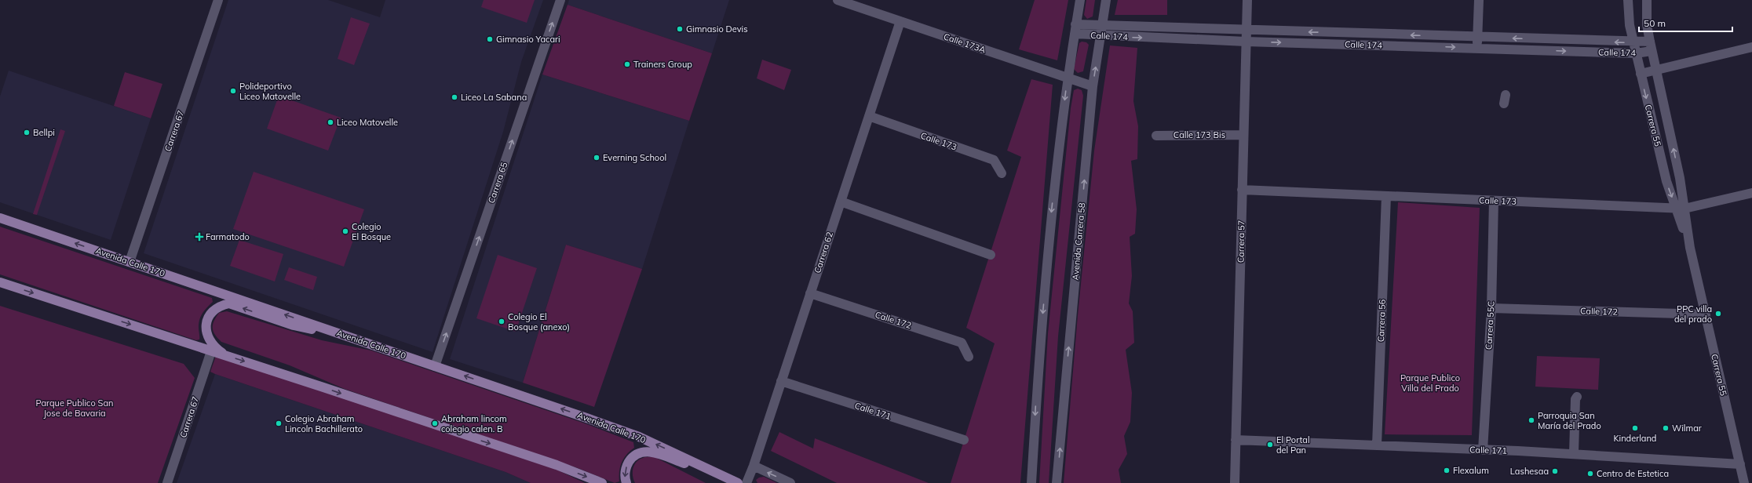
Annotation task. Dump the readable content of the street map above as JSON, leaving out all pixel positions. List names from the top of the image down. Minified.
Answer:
{"streets":{"main road":["Avenida Calle 170"],"street":["Calle 174","Calle 173A","Carrera 55","Carrera 67","Calle 173 Bis","Calle 173","Carrera 65","Avenida Carrera 58","Carrera 57","Carrera 62","Calle 172","Carrera 56","Carrera 55C","Calle 171"]},"crossings":[["Calle 174","Carrera 55"],["Calle 174","Avenida Carrera 58"],["Calle 174","Carrera 57"],["Calle 173A","Avenida Carrera 58"],["Calle 173A","Carrera 62"],["Carrera 55","Calle 173"],["Carrera 55","Calle 172"],["Carrera 55","Calle 171"],["Carrera 67","Avenida Calle 170"],["Calle 173 Bis","Carrera 57"],["Calle 173","Carrera 57"],["Calle 173","Carrera 62"],["Calle 173","Carrera 56"],["Calle 173","Carrera 55C"],["Carrera 65","Avenida Calle 170"],["Carrera 57","Calle 171"],["Carrera 62","Calle 172"],["Carrera 62","Calle 171"],["Calle 172","Carrera 55C"],["Carrera 56","Calle 171"],["Carrera 55C","Calle 171"]],"one_way":["Carrera 65"],"parks":["Parque Publico Villa del Prado","Parque Publico San Jose de Bavaria"],"places":{"other":["Gimnasio Devis","Gimnasio Yacari","Trainers Group","Polideportivo Liceo Matovelle","Liceo La Sabana","Liceo Matovelle","Bellpi","Everning School","Colegio El Bosque","PPC villa del prado","Colegio El Bosque (anexo)","Parroquia San María del Prado","Colegio Abraham Lincoln Bachillerato","Abraham lincom colegio calen. B","Kinderland","Wilmar","El Portal del Pan","Flexalum","Lashesaa","Centro de Estetica"],"health":["Farmatodo"]},"scale_bar":"50 m"}
